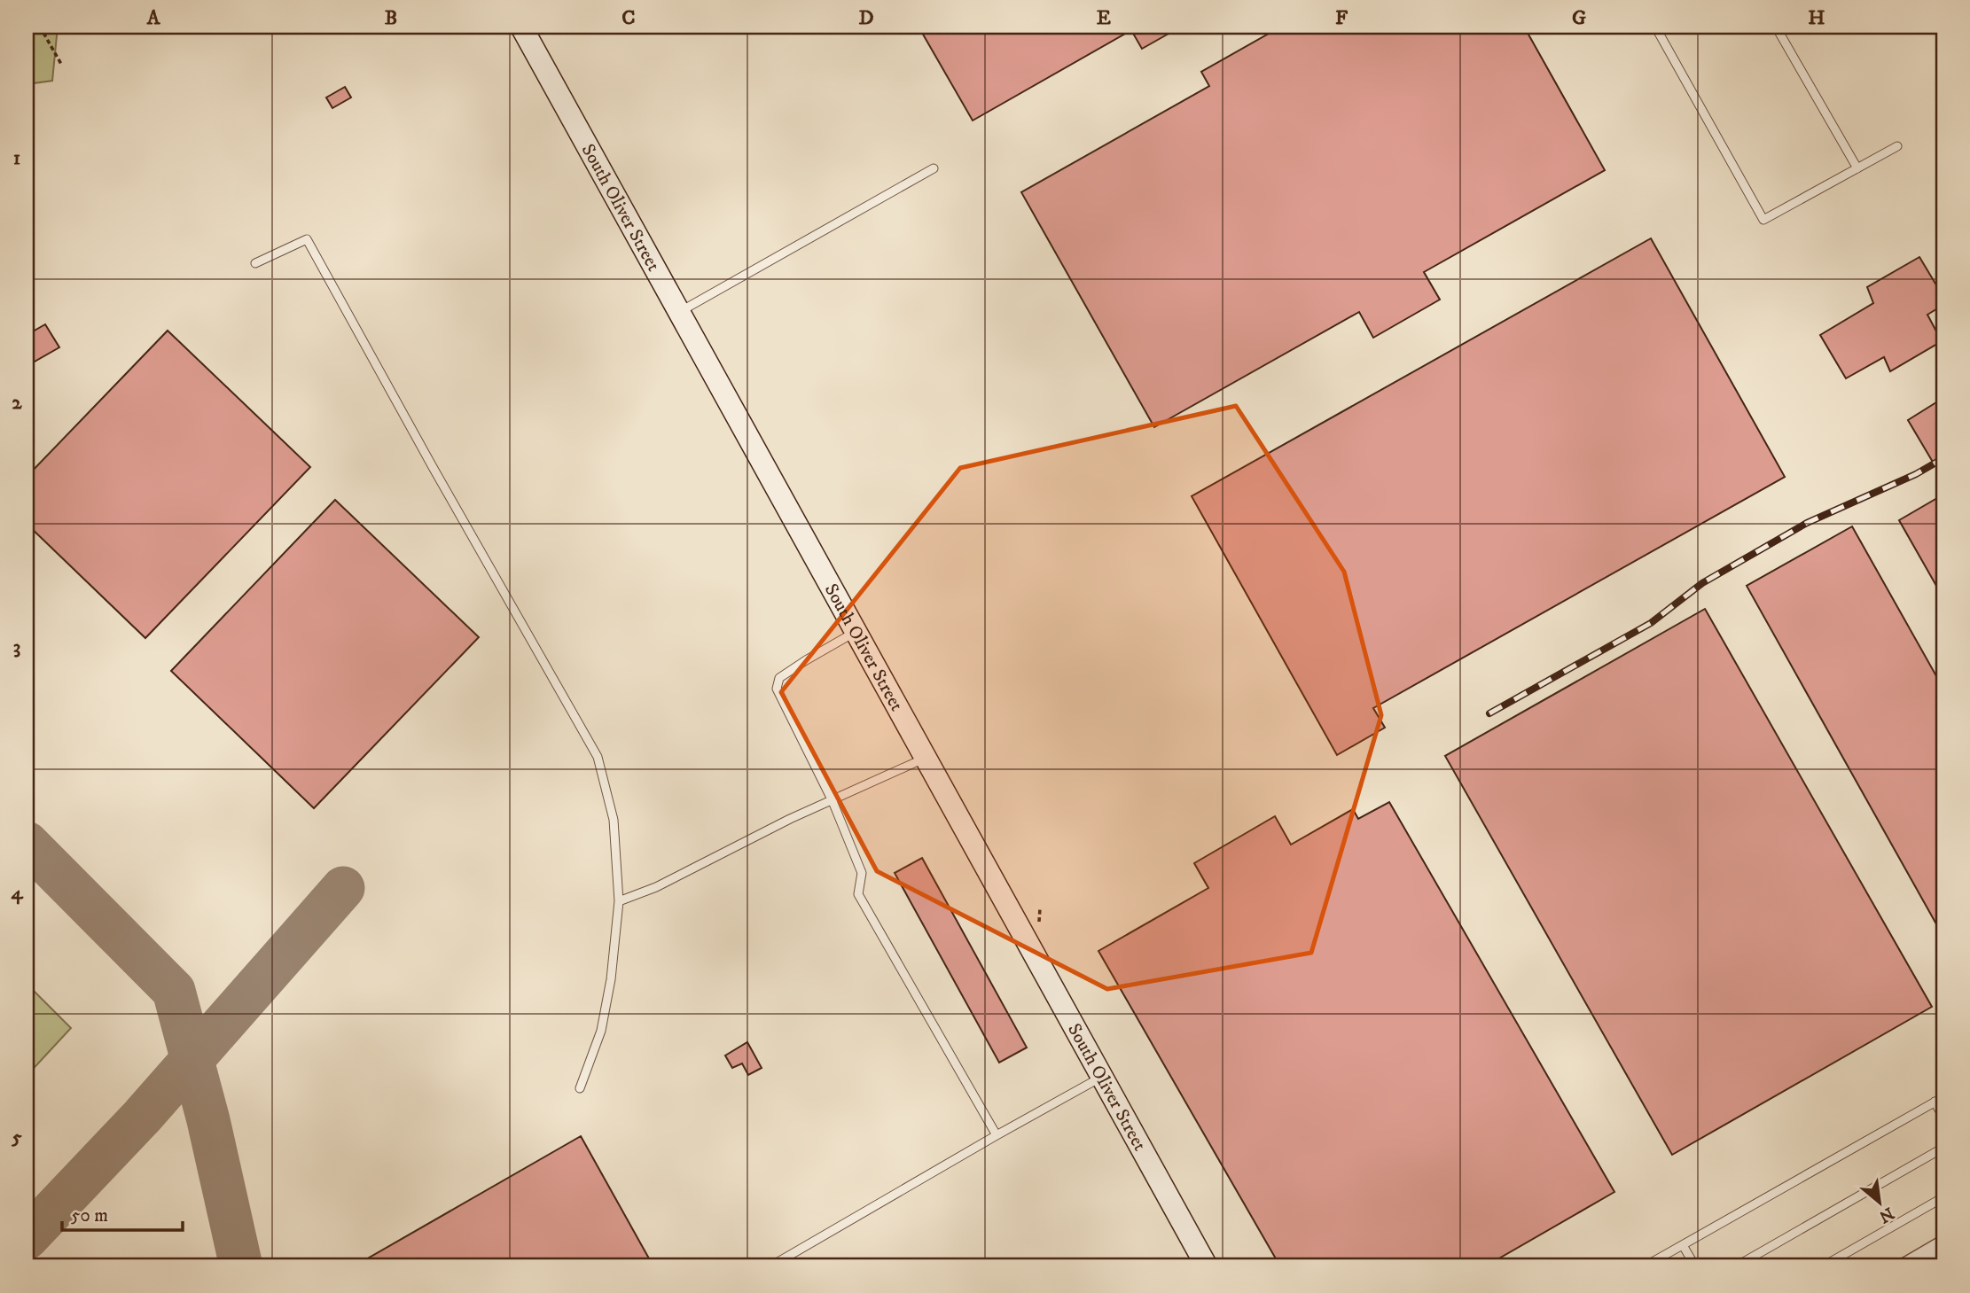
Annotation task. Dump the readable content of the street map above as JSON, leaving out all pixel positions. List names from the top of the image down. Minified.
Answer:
{"streets":{"main road":["South Oliver Street"]},"scale_bar":"50 m","north":"bottom right","grid":{"columns":["A","B","C","D","E","F","G","H"],"rows":["1","2","3","4","5"]}}
